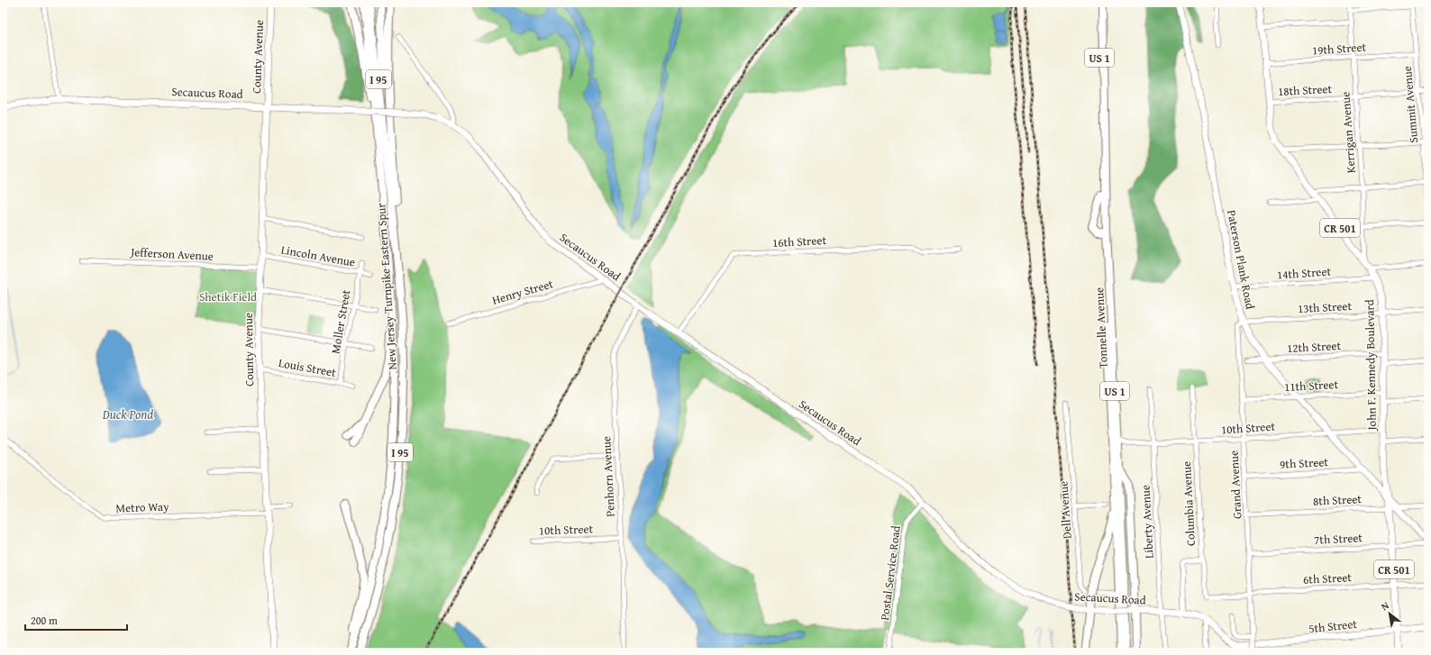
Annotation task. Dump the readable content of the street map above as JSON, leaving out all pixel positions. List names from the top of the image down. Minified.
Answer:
{"streets":{"highway":["US 1","I 95","New Jersey Turnpike Eastern Spur","Tonnelle Avenue"],"main road":["County Avenue","Secaucus Road","CR 501","Paterson Plank Road","John F. Kennedy Boulevard","5th Street"],"street":["19th Street","18th Street","Summit Avenue","Kerrigan Avenue","16th Street","Jefferson Avenue","Lincoln Avenue","14th Street","Henry Street","13th Street","Moller Street","12th Street","Louis Street","11th Street","10th Street","9th Street","Penhorn Avenue","Grand Avenue","8th Street","Columbia Avenue","Metro Way","Dell Avenue","Liberty Avenue","7th Street","Postal Service Road","6th Street"]},"crossings":[["19th Street","Summit Avenue"],["19th Street","Kerrigan Avenue"],["19th Street","John F. Kennedy Boulevard"],["County Avenue","Secaucus Road"],["County Avenue","Jefferson Avenue"],["County Avenue","Lincoln Avenue"],["County Avenue","Louis Street"],["County Avenue","Metro Way"],["US 1","Tonnelle Avenue"],["18th Street","Summit Avenue"],["18th Street","Kerrigan Avenue"],["18th Street","John F. Kennedy Boulevard"],["Secaucus Road","16th Street"],["Secaucus Road","Henry Street"],["Secaucus Road","Penhorn Avenue"],["Secaucus Road","Liberty Avenue"],["Secaucus Road","Postal Service Road"],["Secaucus Road","5th Street"],["Kerrigan Avenue","John F. Kennedy Boulevard"],["CR 501","Paterson Plank Road"],["CR 501","8th Street"],["CR 501","7th Street"],["CR 501","6th Street"],["CR 501","5th Street"],["Lincoln Avenue","Moller Street"],["Paterson Plank Road","14th Street"],["Paterson Plank Road","13th Street"],["Paterson Plank Road","12th Street"],["Paterson Plank Road","John F. Kennedy Boulevard"],["Paterson Plank Road","11th Street"],["Paterson Plank Road","10th Street"],["Paterson Plank Road","9th Street"],["Paterson Plank Road","Grand Avenue"],["Paterson Plank Road","8th Street"],["Paterson Plank Road","7th Street"],["14th Street","John F. Kennedy Boulevard"],["13th Street","John F. Kennedy Boulevard"],["13th Street","Grand Avenue"],["Moller Street","Louis Street"],["Tonnelle Avenue","10th Street"],["12th Street","John F. Kennedy Boulevard"],["John F. Kennedy Boulevard","11th Street"],["John F. Kennedy Boulevard","10th Street"],["11th Street","Grand Avenue"],["10th Street","Penhorn Avenue"],["10th Street","Grand Avenue"],["10th Street","Columbia Avenue"],["10th Street","Liberty Avenue"],["9th Street","Grand Avenue"],["Grand Avenue","8th Street"],["Grand Avenue","7th Street"],["Grand Avenue","6th Street"],["Columbia Avenue","6th Street"]],"water":["Duck Pond"],"parks":["Shetik Field"],"scale_bar":"200 m","north":"top left"}
